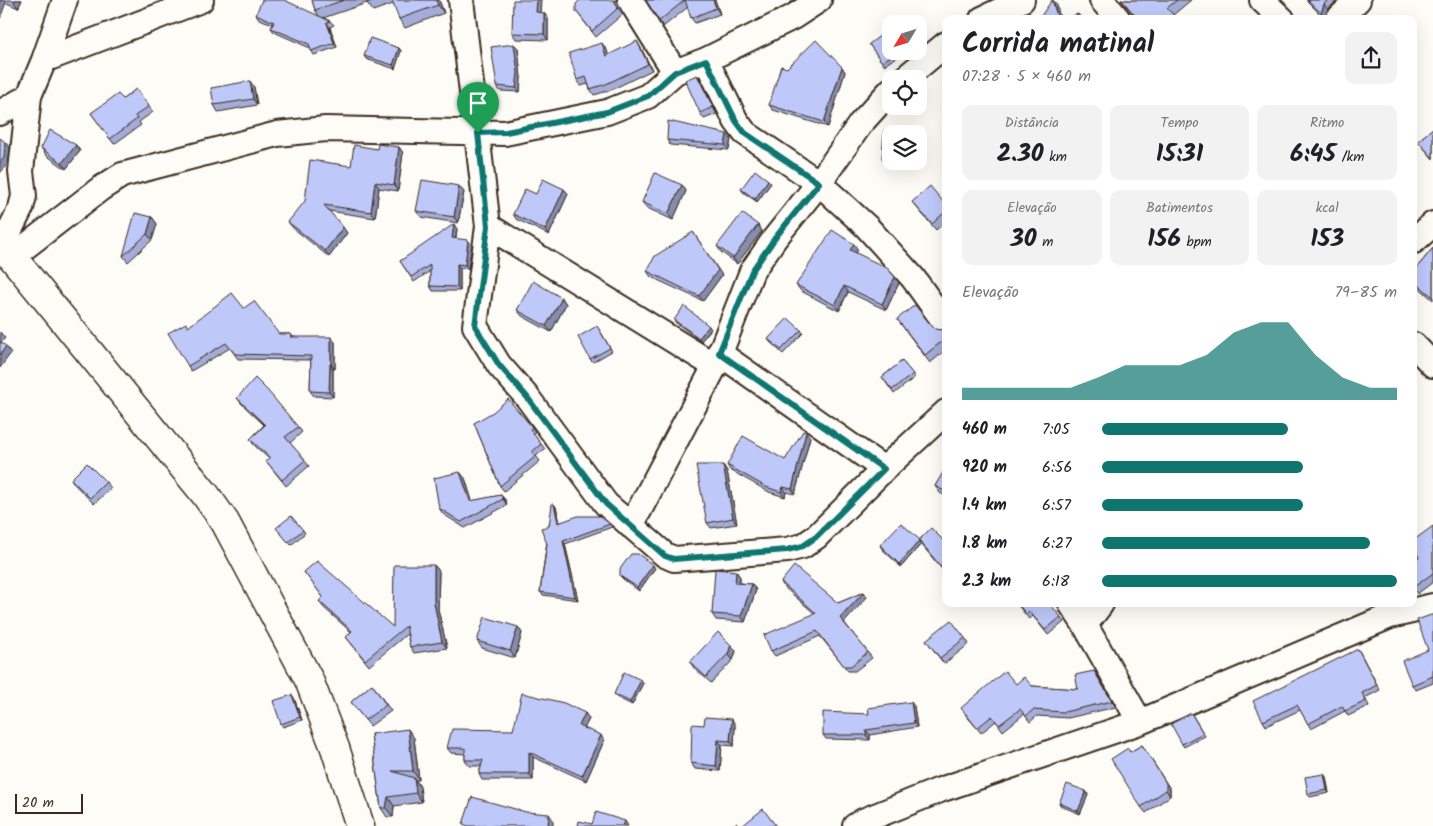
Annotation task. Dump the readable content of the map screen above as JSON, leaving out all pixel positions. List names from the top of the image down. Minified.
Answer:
{"scale_bar":"20 m","north":"bottom left","page":{"heading":["Corrida matinal","07:28 · 5 × 460 m"],"stats":[["Distância","2.30 km"],["Tempo","15:31"],["Ritmo","6:45 /km"],["Elevação","30 m"],["Batimentos","156 bpm"],["kcal","153"]],"chart":["Elevação","79–85 m"],"list":[{"name":"460 m","note":"7:05"},{"name":"920 m","note":"6:56"},{"name":"1.4 km","note":"6:57"},{"name":"1.8 km","note":"6:27"},{"name":"2.3 km","note":"6:18"}],"scale":"20 m"}}
